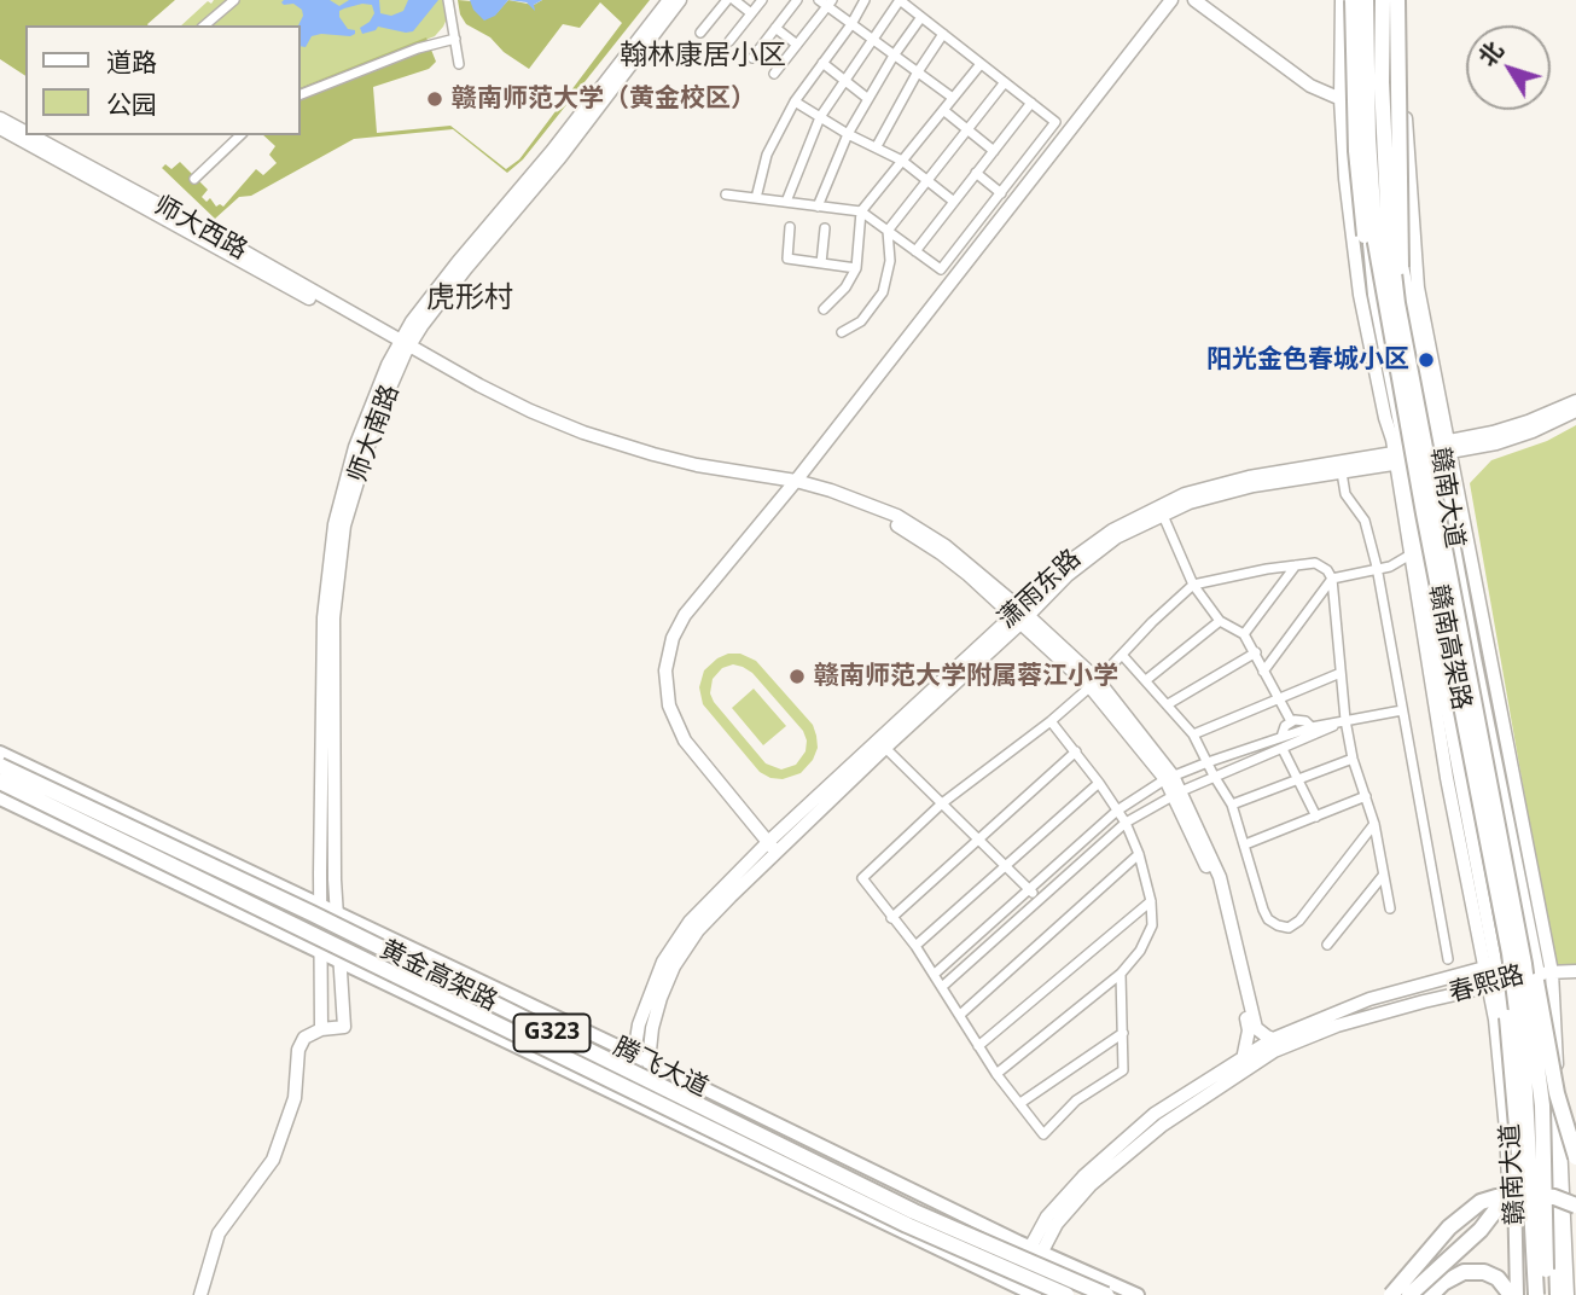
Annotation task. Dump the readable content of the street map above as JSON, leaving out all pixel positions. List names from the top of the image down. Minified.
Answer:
{"streets":{"highway":["赣南高架路","黄金高架路","G323"],"main road":["赣南大道","腾飞大道"],"street":["师大西路","师大南路","潇雨东路","春熙路"]},"crossings":[["师大西路","师大南路"],["师大南路","腾飞大道"],["赣南大道","潇雨东路"],["赣南大道","春熙路"],["潇雨东路","腾飞大道"],["春熙路","腾飞大道"]],"districts":["翰林康居小区","虎形村"],"places":["赣南师范大学（黄金校区）","阳光金色春城小区","赣南师范大学附属蓉江小学"],"legend":["道路","公园"],"north":"top left"}
